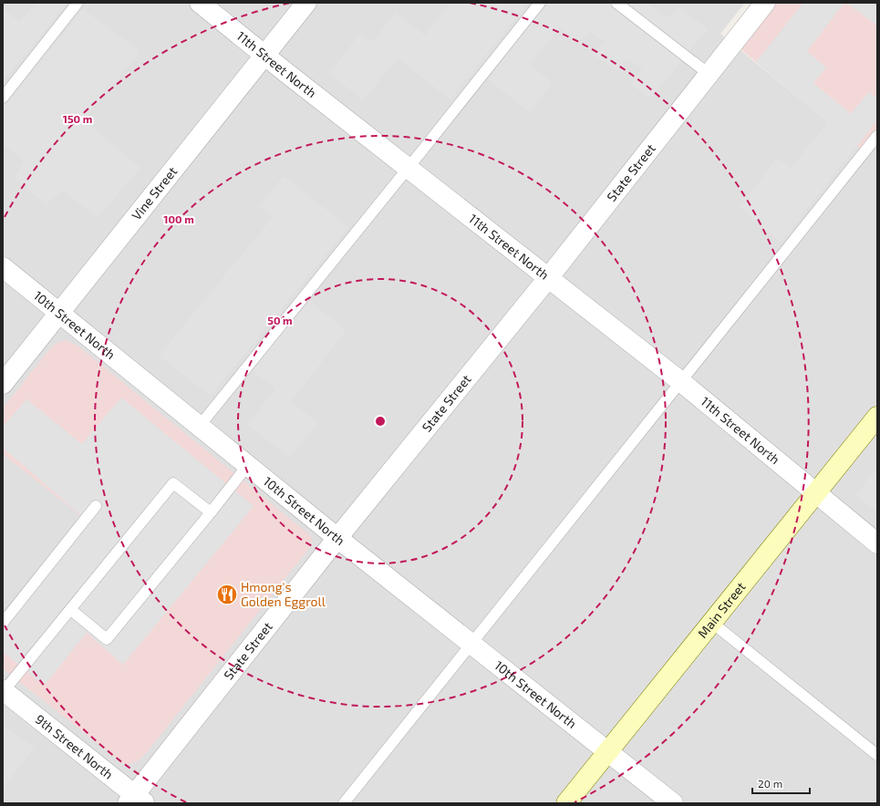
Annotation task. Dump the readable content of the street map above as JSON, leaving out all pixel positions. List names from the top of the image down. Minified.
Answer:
{"streets":{"street":["11th Street North","State Street","Vine Street","10th Street North","Main Street","9th Street North"]},"crossings":[["11th Street North","State Street"],["11th Street North","Vine Street"],["11th Street North","Main Street"],["State Street","10th Street North"],["State Street","9th Street North"],["Vine Street","10th Street North"],["10th Street North","Main Street"]],"places":{"restaurant":["Hmong's Golden Eggroll"]},"scale_bar":"20 m","rings":["150 m","100 m","50 m"]}
